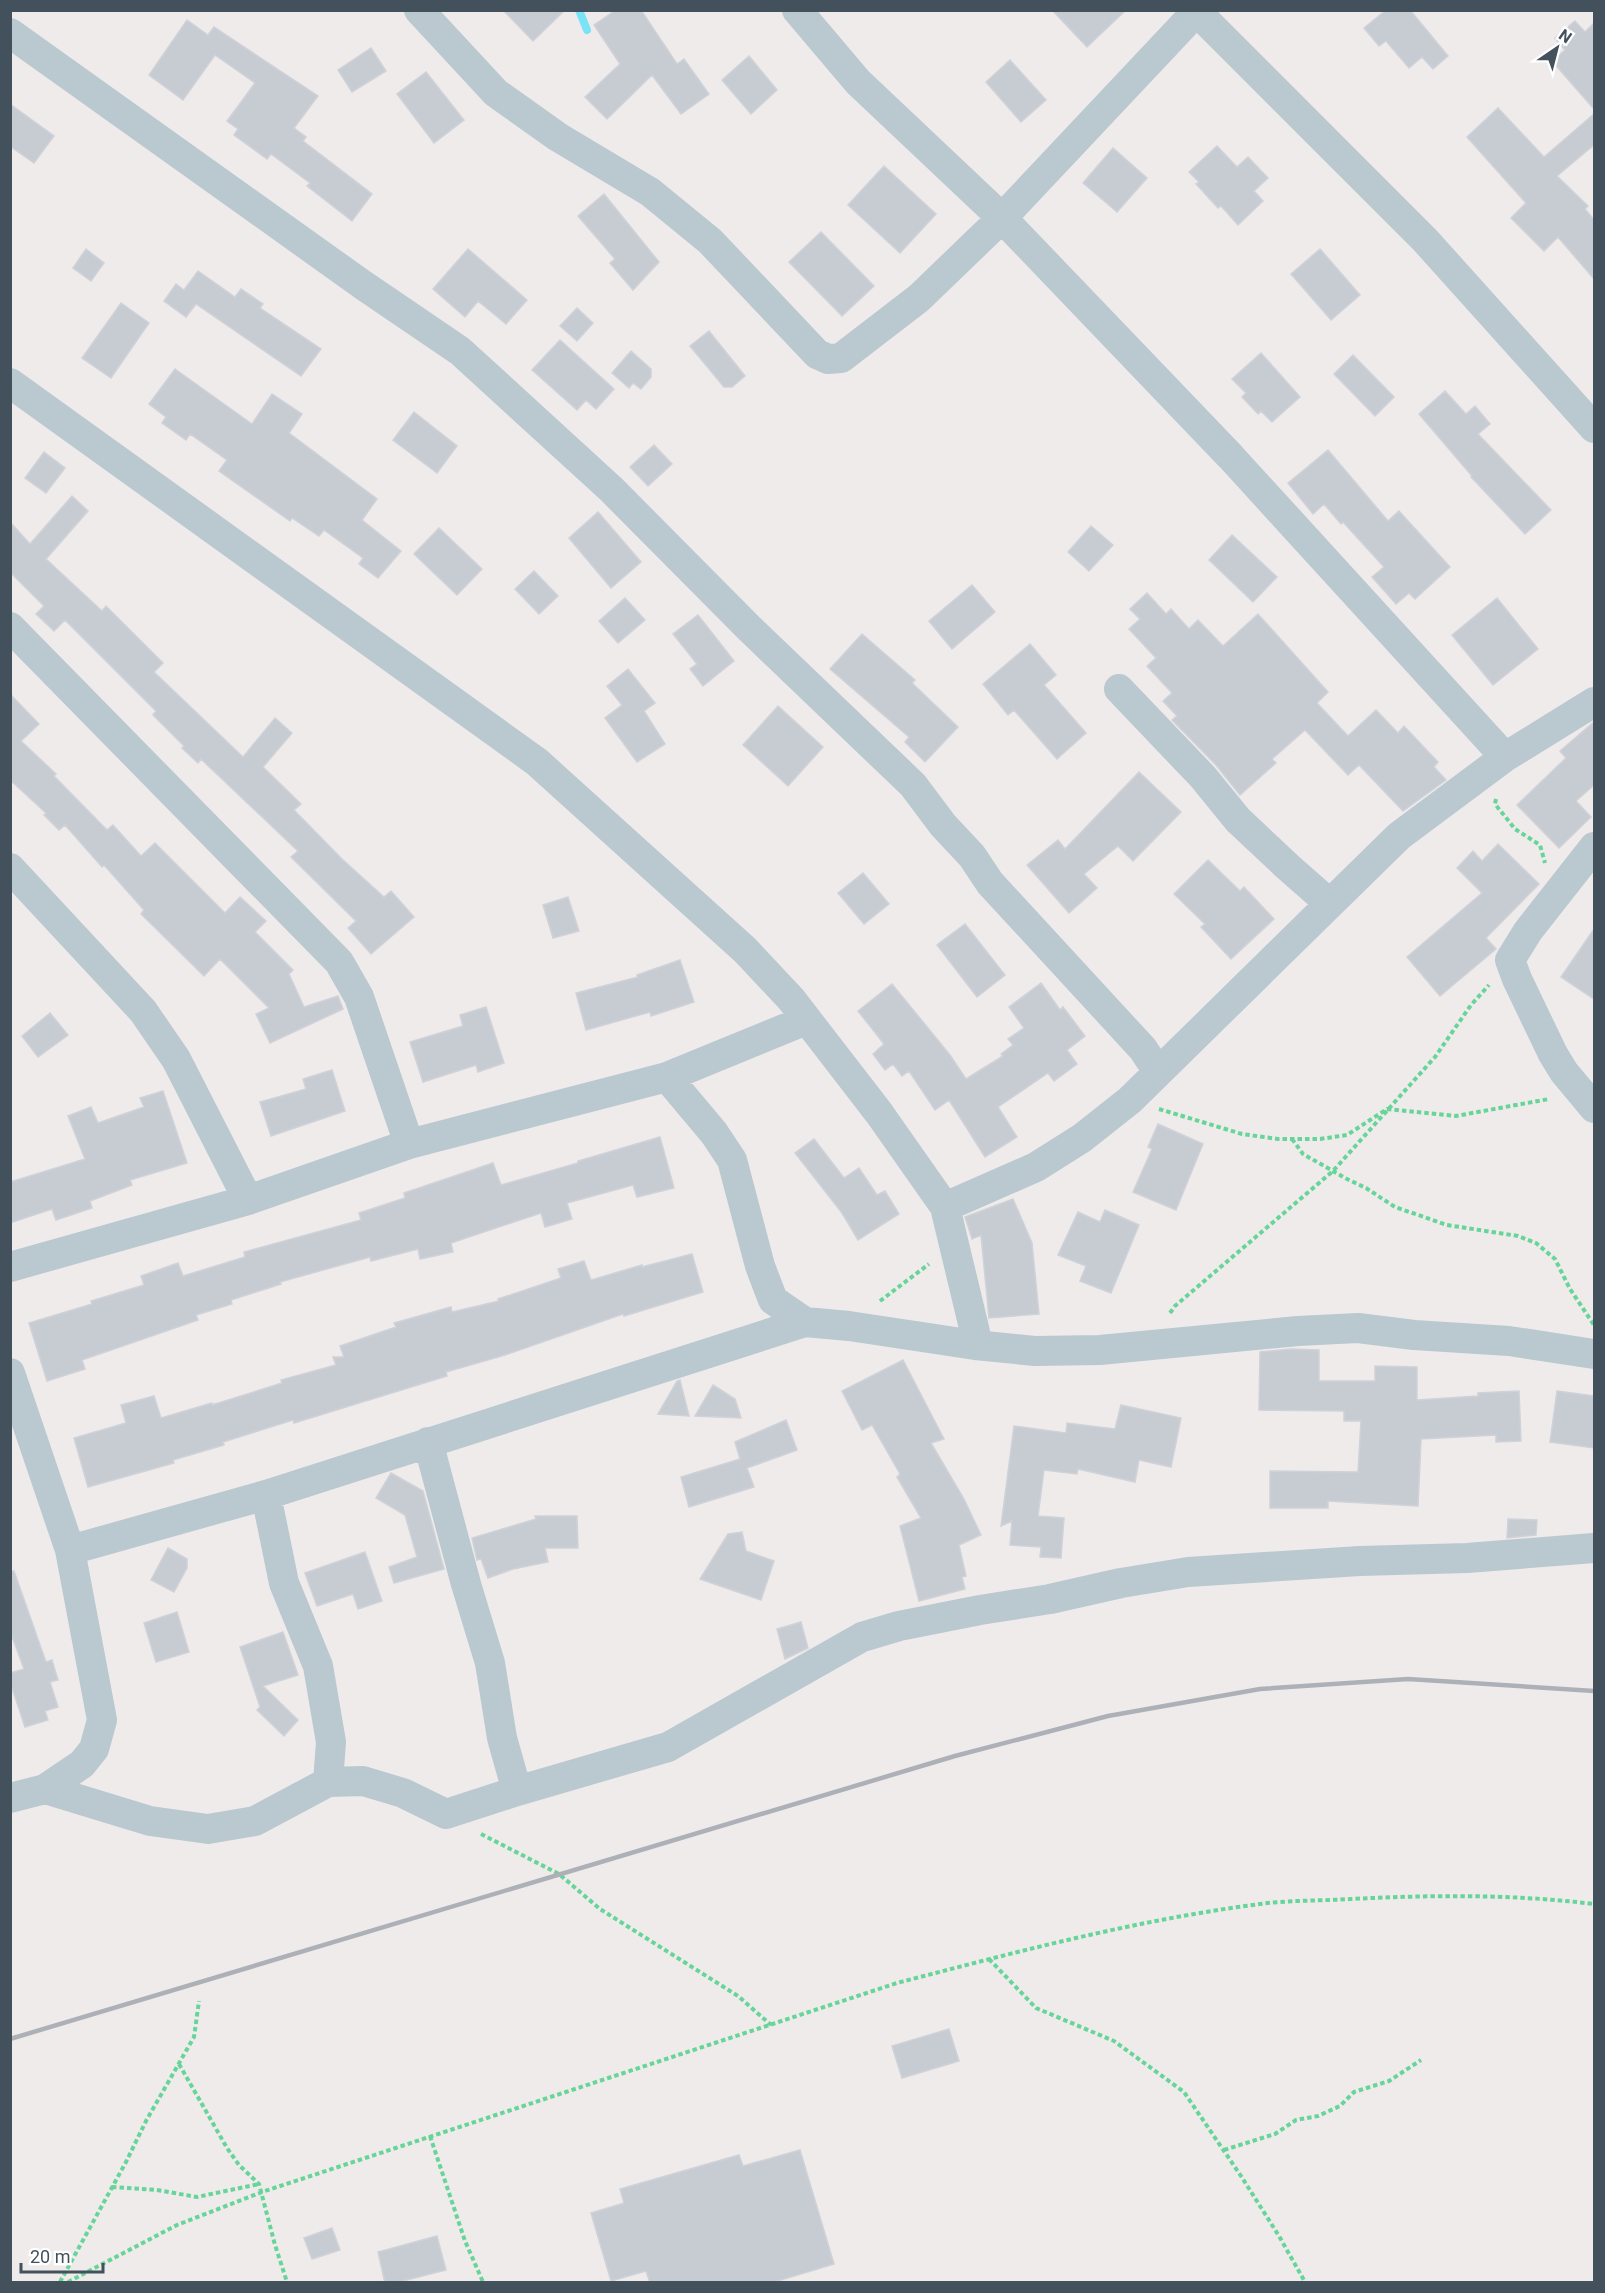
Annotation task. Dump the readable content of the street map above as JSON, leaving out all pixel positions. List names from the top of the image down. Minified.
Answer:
{"scale_bar":"20 m","north":"top right"}
